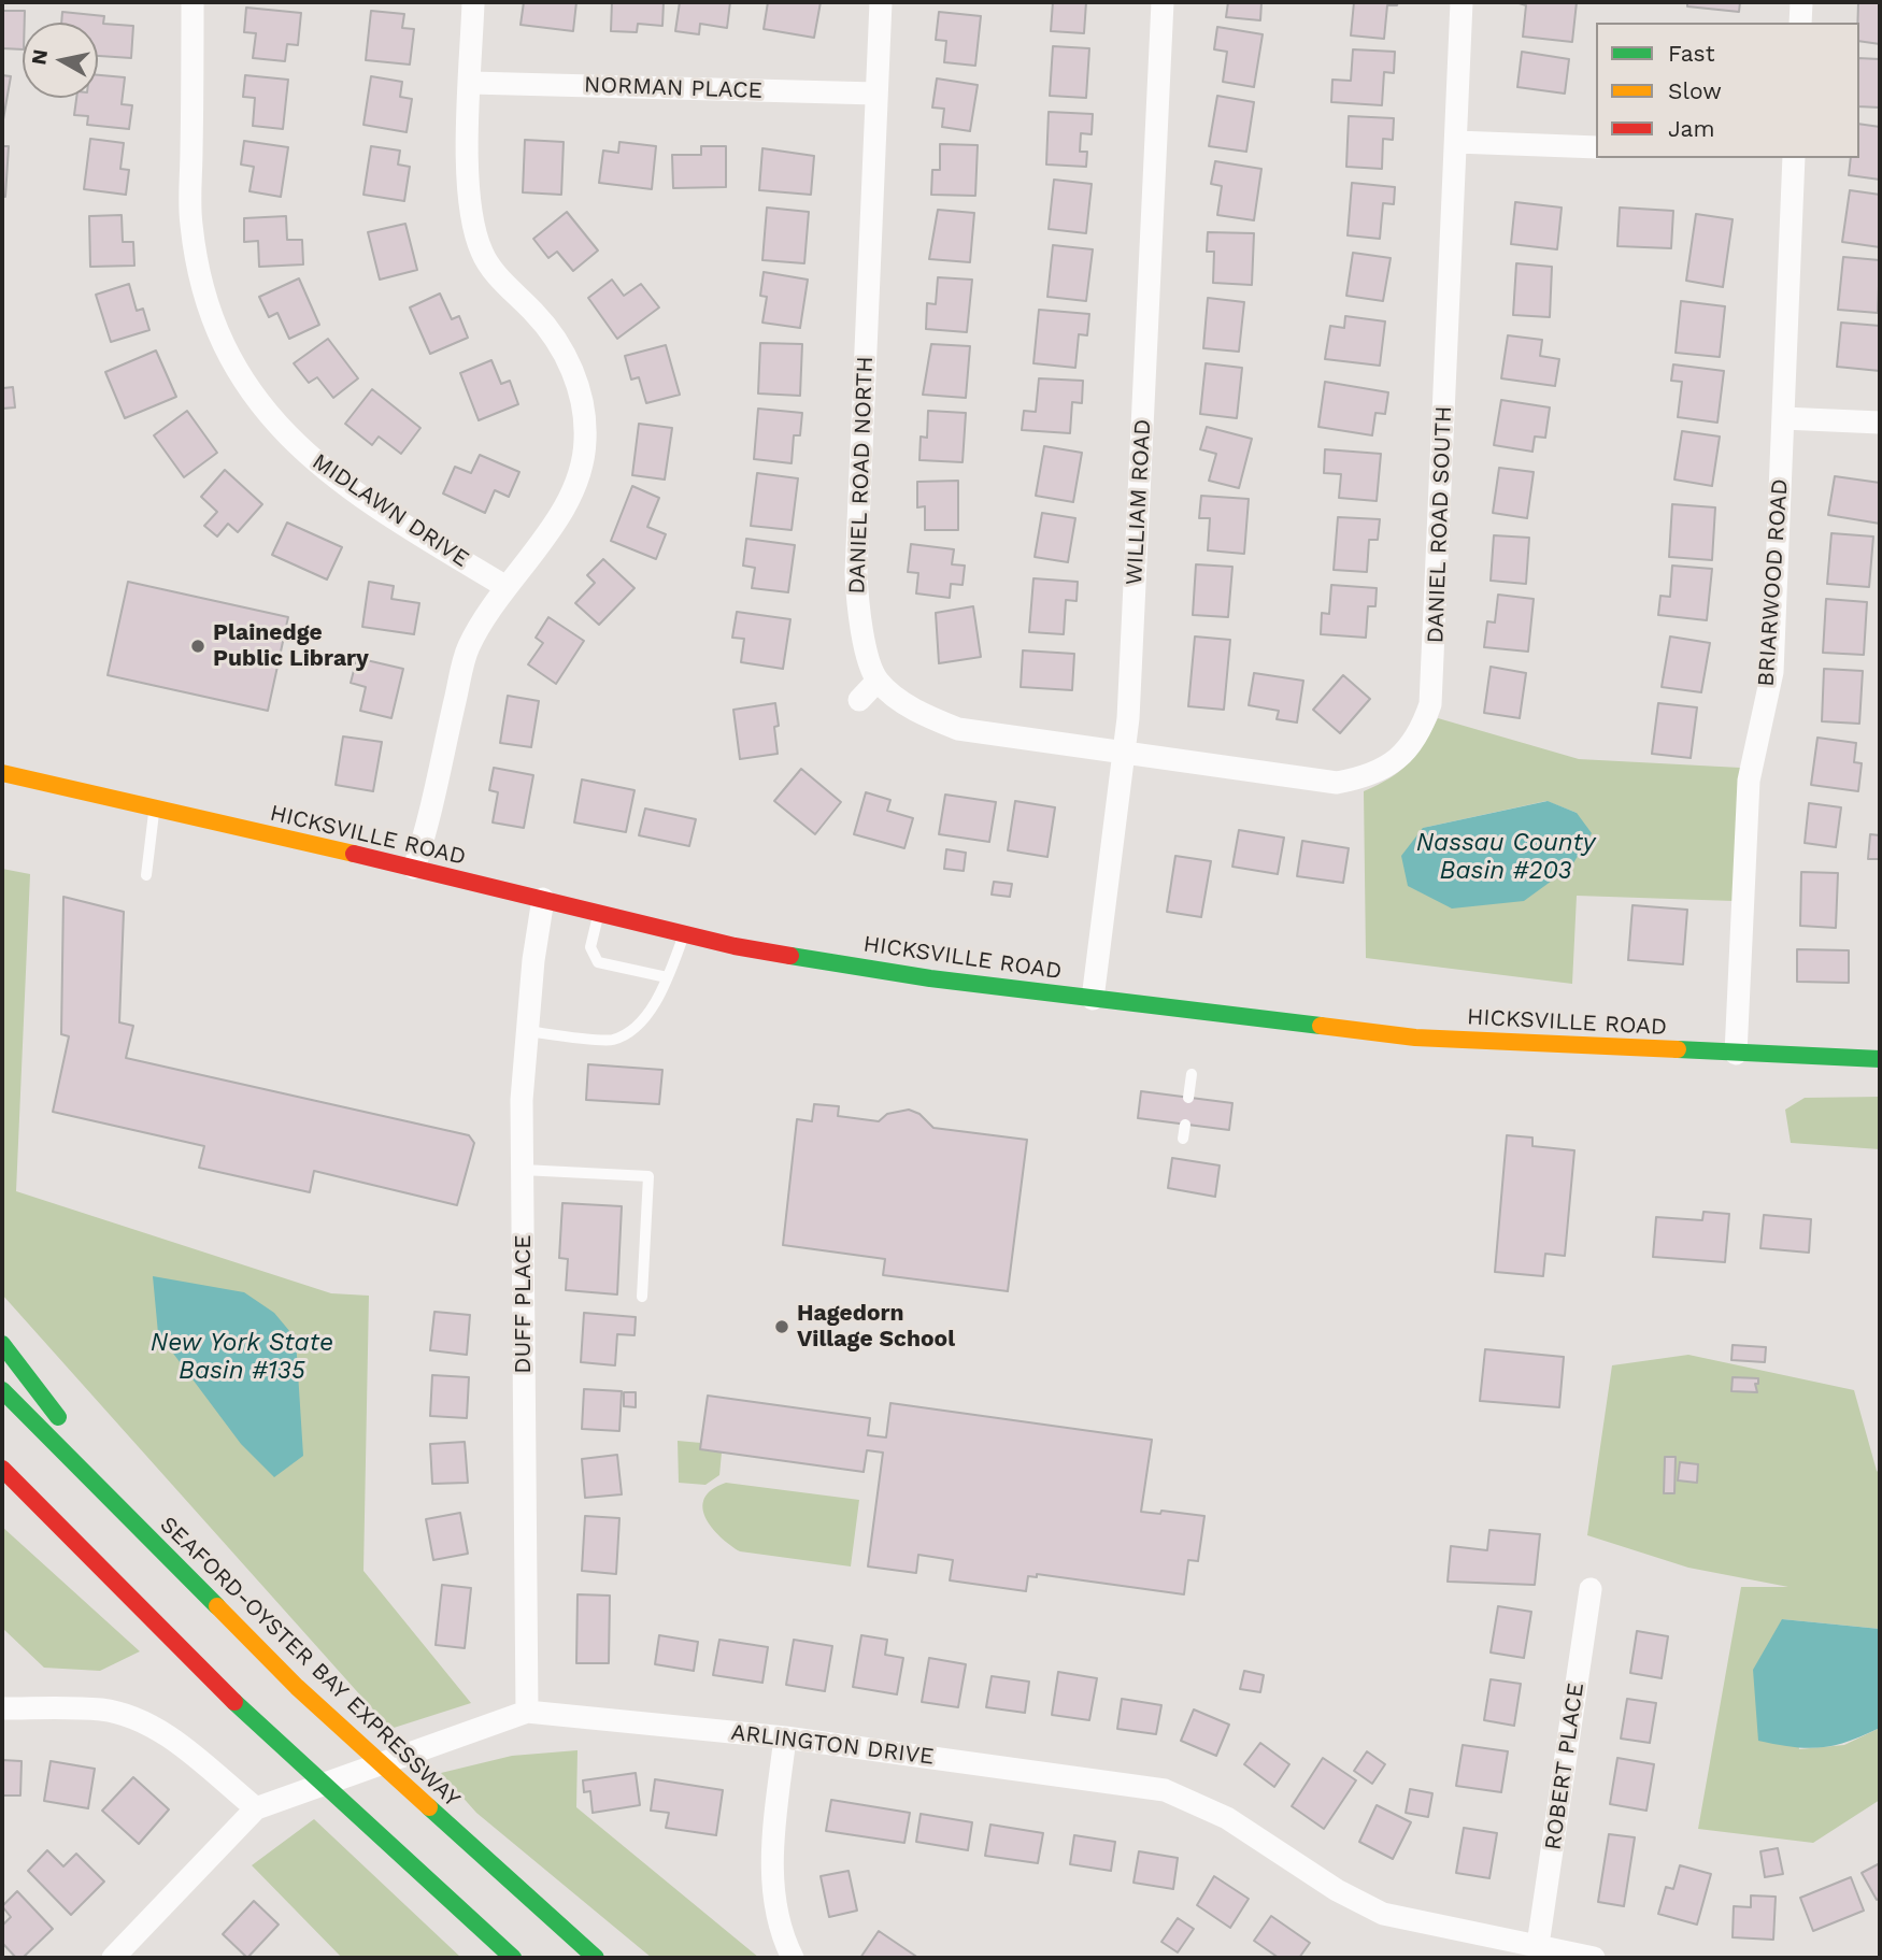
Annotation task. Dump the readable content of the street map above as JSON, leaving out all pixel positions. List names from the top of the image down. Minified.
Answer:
{"streets":{"main road":["HICKSVILLE ROAD","SEAFORD-OYSTER BAY EXPRESSWAY"],"street":["NORMAN PLACE","DANIEL ROAD NORTH","WILLIAM ROAD","MIDLAWN DRIVE","DANIEL ROAD SOUTH","BRIARWOOD ROAD","DUFF PLACE","ARLINGTON DRIVE","ROBERT PLACE"]},"crossings":[["NORMAN PLACE","DANIEL ROAD NORTH"],["WILLIAM ROAD","DANIEL ROAD SOUTH"],["WILLIAM ROAD","HICKSVILLE ROAD"],["BRIARWOOD ROAD","HICKSVILLE ROAD"],["HICKSVILLE ROAD","DUFF PLACE"],["DUFF PLACE","ARLINGTON DRIVE"],["ARLINGTON DRIVE","ROBERT PLACE"]],"water":["Nassau County Basin #203","New York State Basin #135"],"places":["Plainedge Public Library","Hagedorn Village School"],"legend":["Fast","Slow","Jam"],"north":"left"}
